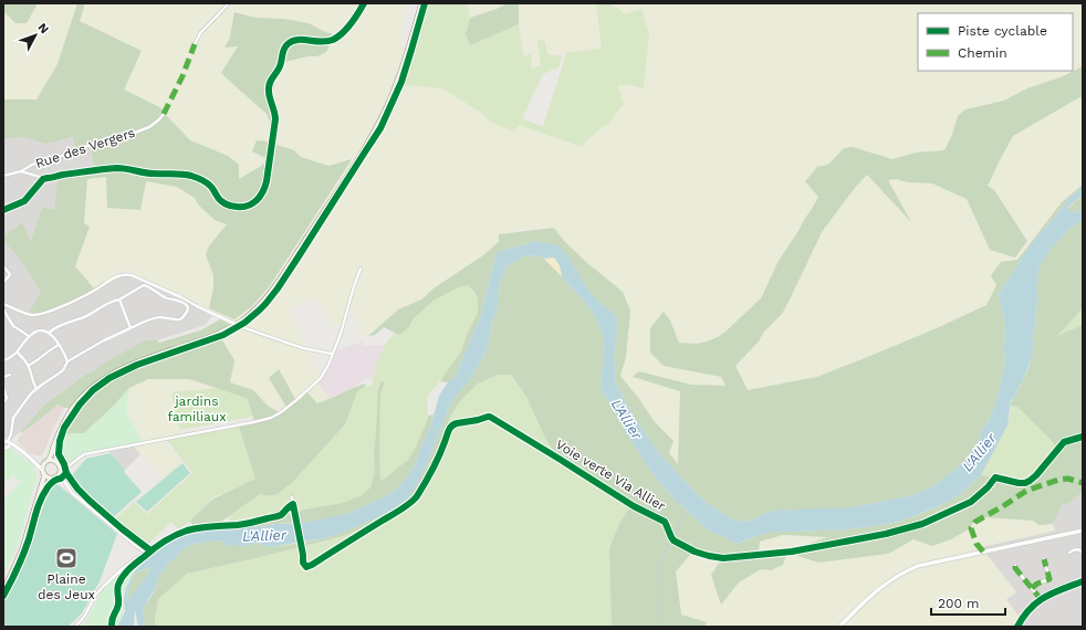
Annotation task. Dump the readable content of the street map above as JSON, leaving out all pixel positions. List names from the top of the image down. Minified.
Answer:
{"streets":{"street":["Rue des Vergers"],"cycle path":["Voie verte Via Allier"]},"water":["L'Allier"],"parks":["jardins familiaux"],"places":{"sports":["Plaine des Jeux"]},"legend":["Piste cyclable","Chemin"],"scale_bar":"200 m","north":"top right"}
